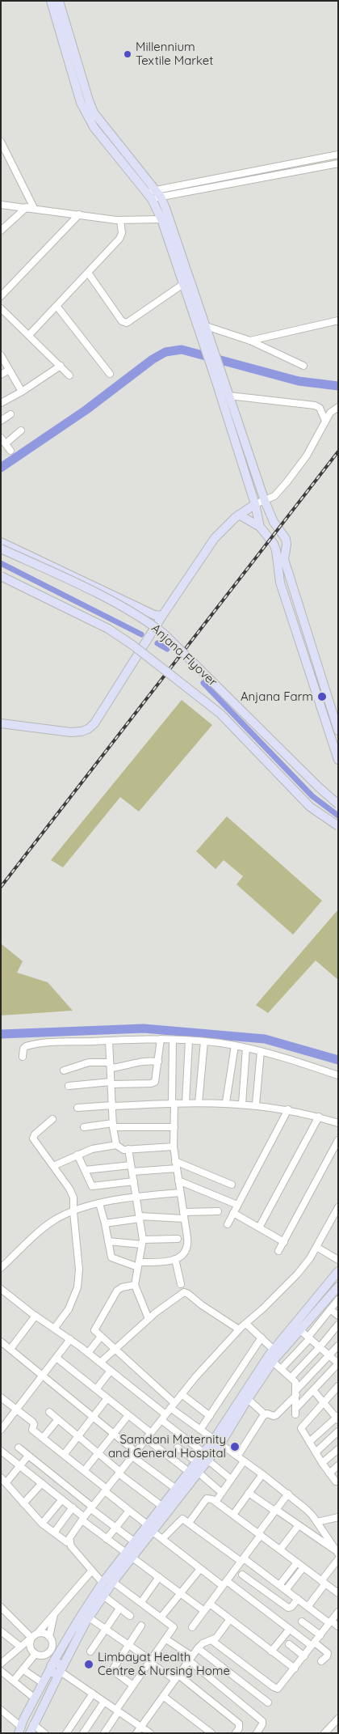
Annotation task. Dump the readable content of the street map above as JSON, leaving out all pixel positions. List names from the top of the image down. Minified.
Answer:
{"streets":{"main road":["Anjana Flyover"]},"places":["Millennium Textile Market","Anjana Farm","Samdani Maternity and General Hospital","Limbayat Health Centre & Nursing Home"]}
